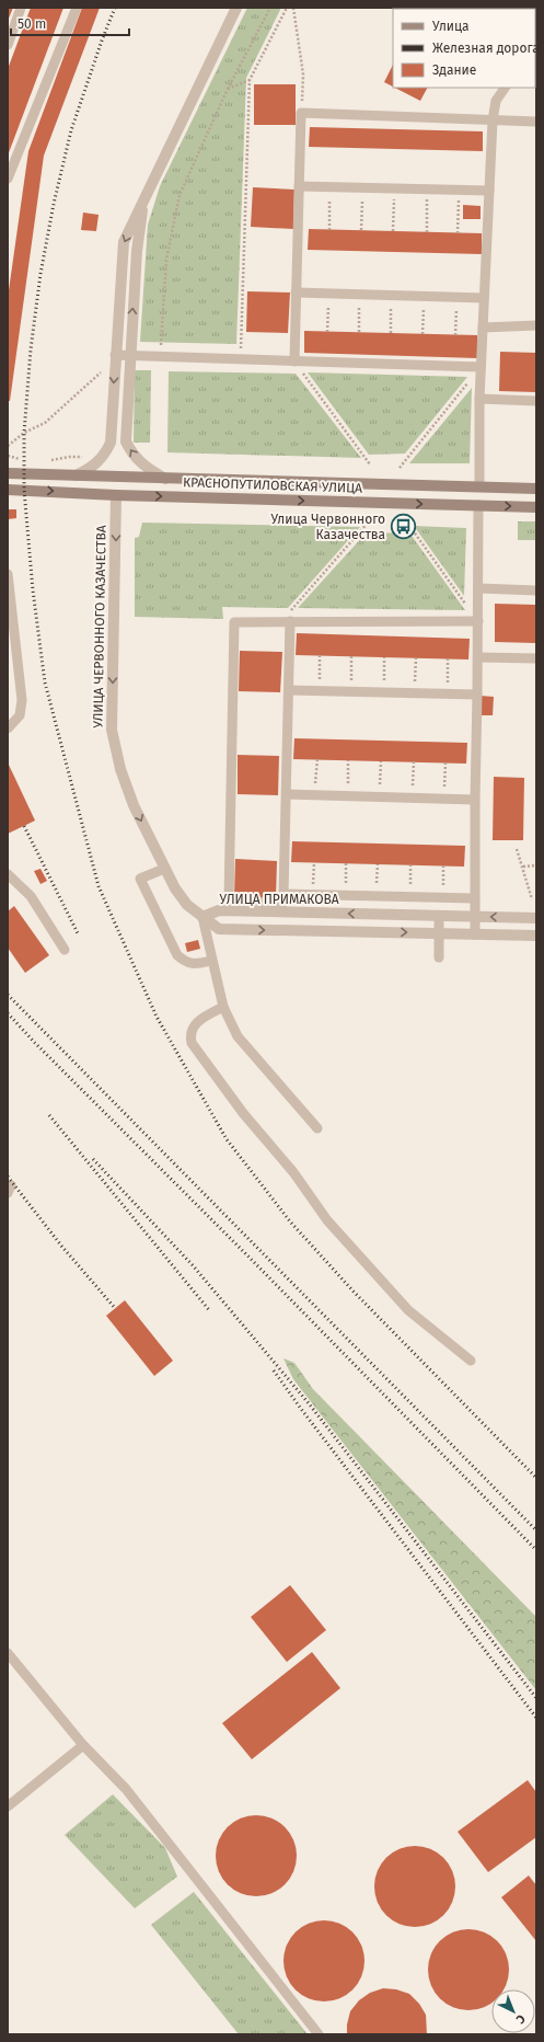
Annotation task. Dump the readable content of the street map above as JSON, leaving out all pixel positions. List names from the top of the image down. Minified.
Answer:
{"streets":{"main road":["КРАСНОПУТИЛОВСКАЯ УЛИЦА"],"street":["УЛИЦА ЧЕРВОННОГО КАЗАЧЕСТВА","УЛИЦА ПРИМАКОВА"]},"crossings":[["КРАСНОПУТИЛОВСКАЯ УЛИЦА","УЛИЦА ЧЕРВОННОГО КАЗАЧЕСТВА"],["УЛИЦА ЧЕРВОННОГО КАЗАЧЕСТВА","УЛИЦА ПРИМАКОВА"]],"one_way":["УЛИЦА ЧЕРВОННОГО КАЗАЧЕСТВА"],"places":{"bus stop":["Улица Червонного Казачества"]},"legend":["Улица","Железная дорога","Здание"],"scale_bar":"50 m","north":"bottom right"}
